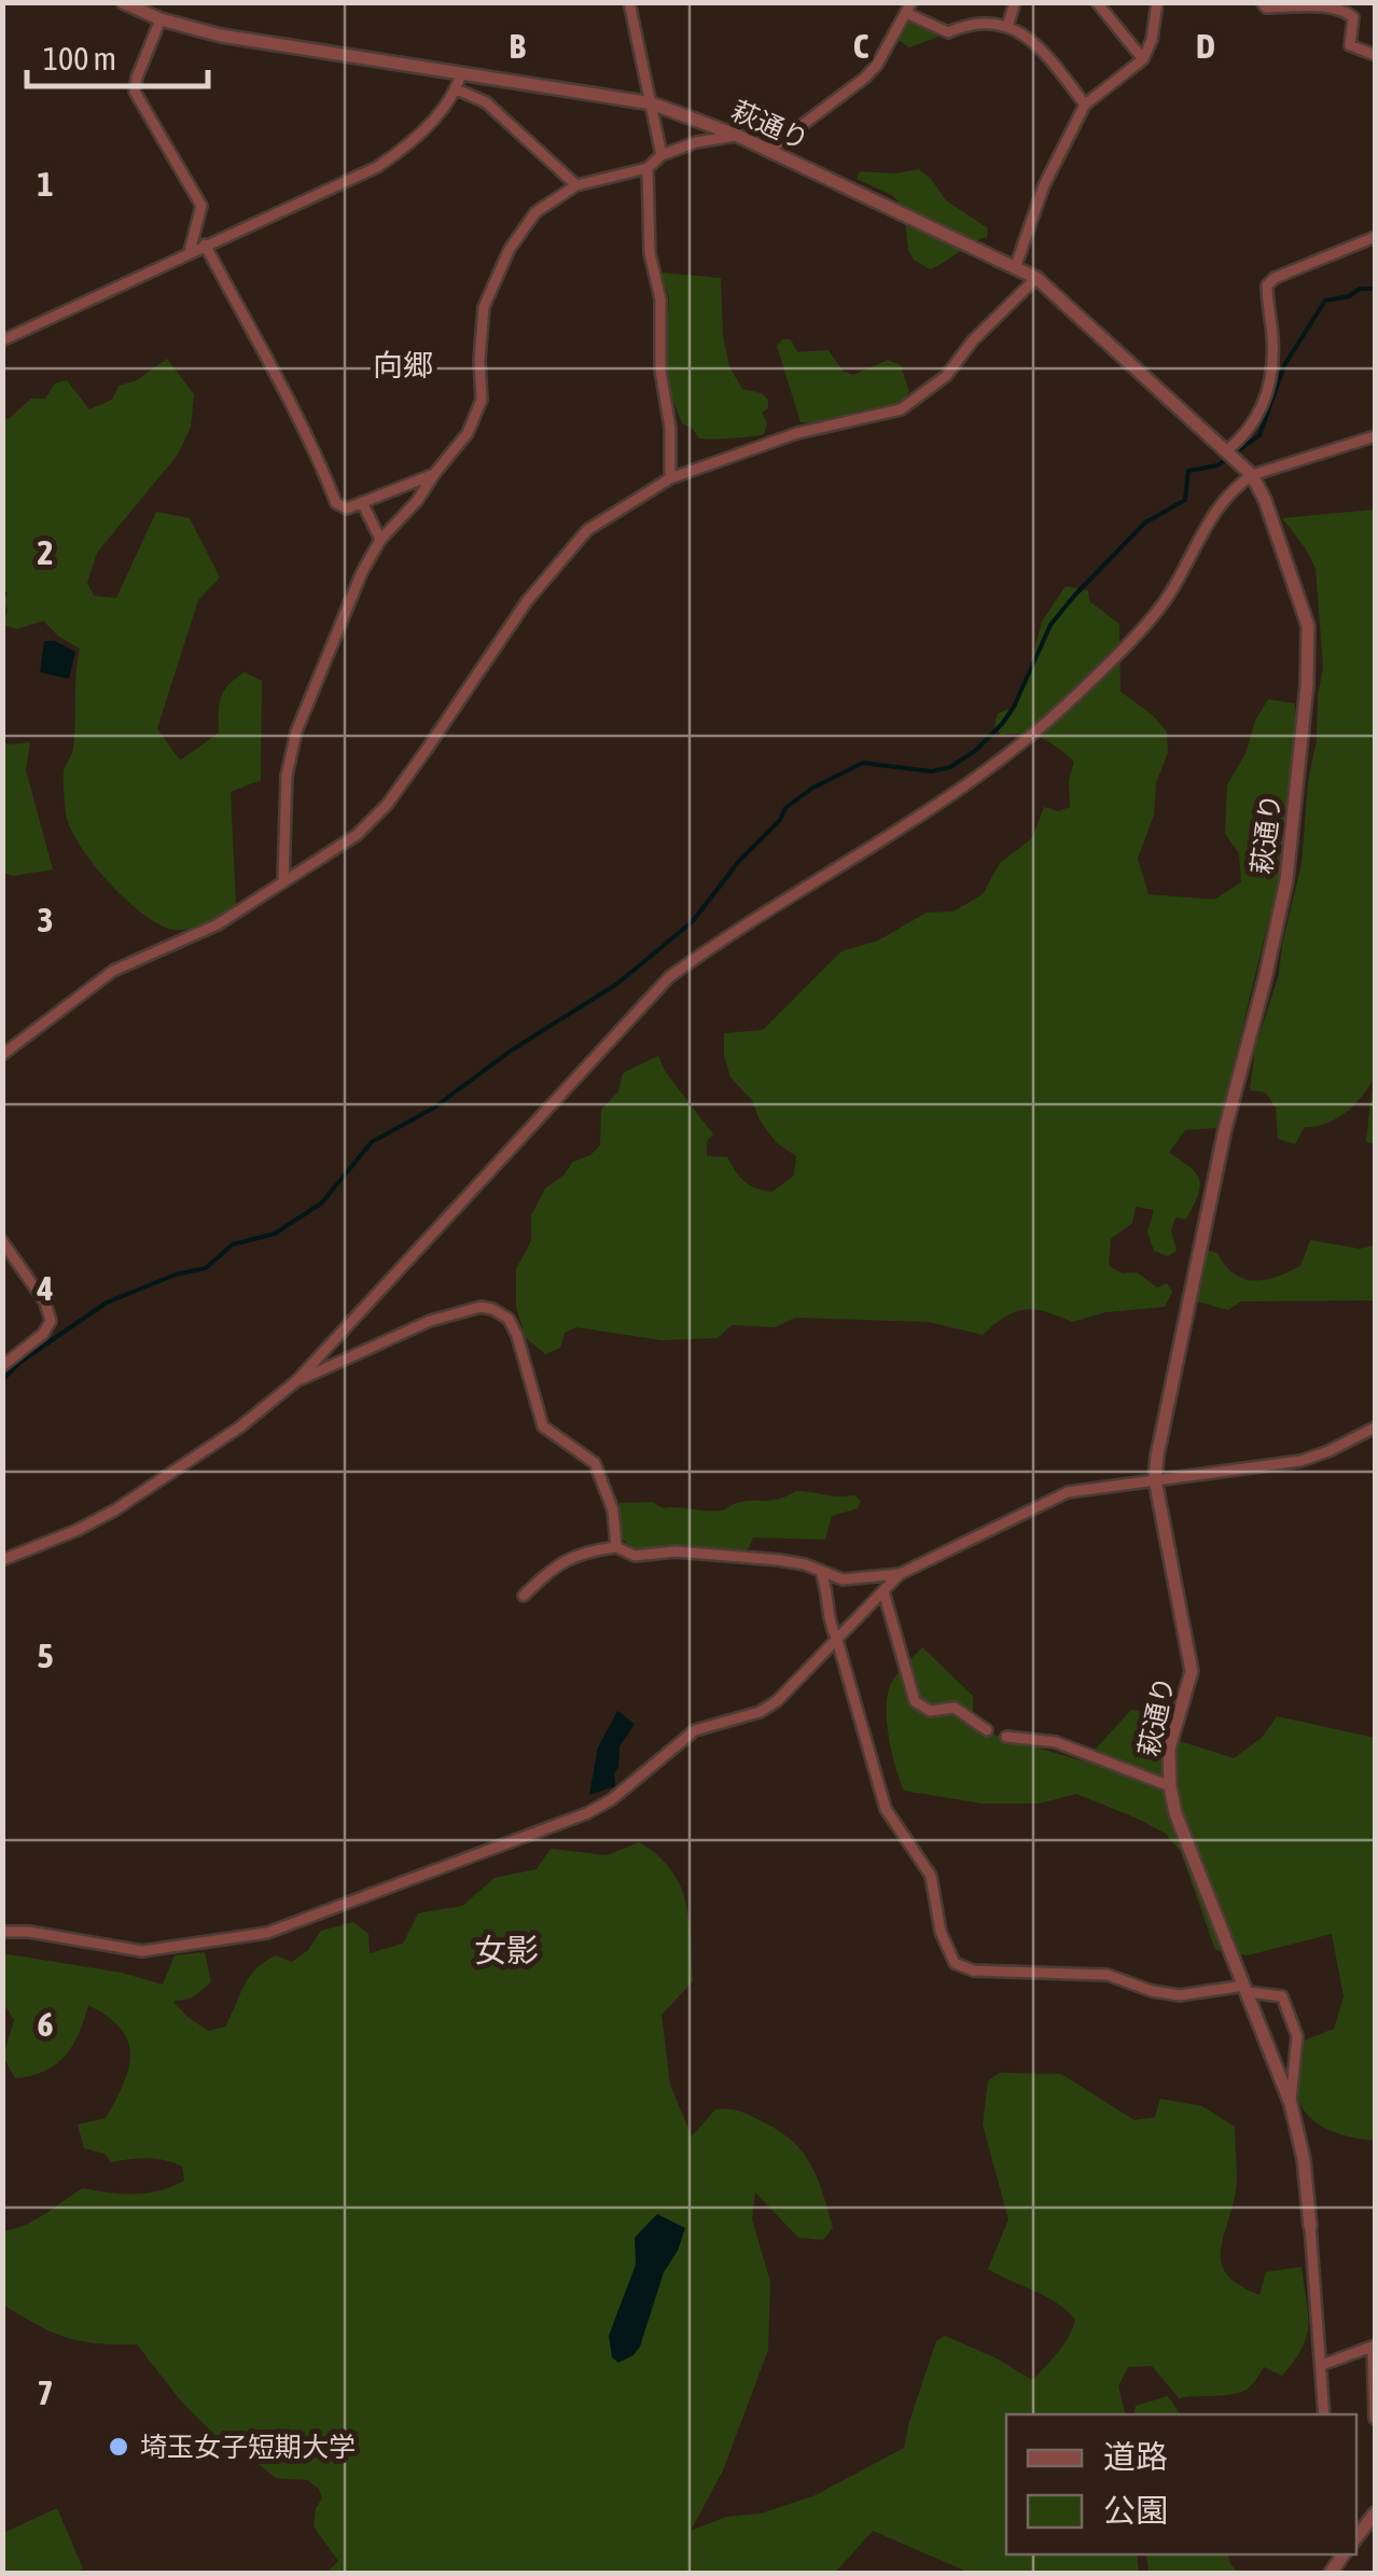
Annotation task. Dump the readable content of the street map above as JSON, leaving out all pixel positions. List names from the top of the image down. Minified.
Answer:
{"streets":{"street":["萩通り"]},"districts":["向郷","女影"],"places":["埼玉女子短期大学"],"legend":["道路","公園"],"scale_bar":"100 m","grid":{"columns":["B","C","D"],"rows":["1","2","3","4","5","6","7"]}}
